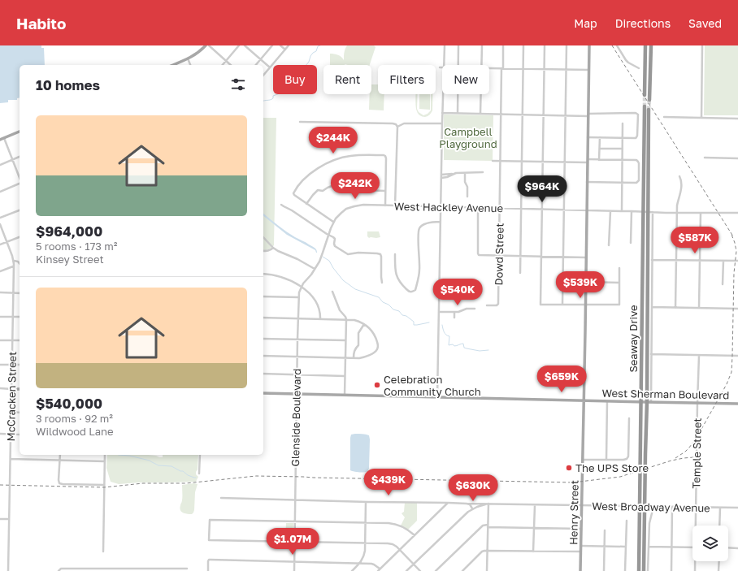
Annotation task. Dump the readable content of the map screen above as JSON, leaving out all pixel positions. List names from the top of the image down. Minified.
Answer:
{"streets":{"highway":["Seaway Drive"],"main road":["West Sherman Boulevard","Henry Street"],"street":["West Hackley Avenue","Dowd Street","McCracken Street","Glenside Boulevard","Temple Street","West Broadway Avenue"]},"crossings":[["West Hackley Avenue","Dowd Street"],["West Hackley Avenue","Seaway Drive"],["West Hackley Avenue","Glenside Boulevard"],["West Hackley Avenue","Henry Street"],["Seaway Drive","West Sherman Boulevard"],["West Sherman Boulevard","Glenside Boulevard"],["West Sherman Boulevard","Temple Street"],["West Sherman Boulevard","Henry Street"],["Glenside Boulevard","West Broadway Avenue"],["Temple Street","West Broadway Avenue"],["West Broadway Avenue","Henry Street"]],"parks":["Campbell Playground"],"places":["Celebration Community Church","The UPS Store"],"page":{"header":"Habito","nav":["Map","Directions","Saved"],"chip":["Buy","Rent","Filters","New"],"heading":"10 homes","list":[{"name":"$964,000","note":"5 rooms · 173 m² · Kinsey Street"},{"name":"$540,000","note":"3 rooms · 92 m² · Wildwood Lane"}],"price":["$244K","$242K","$964K","$587K","$539K","$540K","$659K","$439K","$630K","$1.07M"]}}
